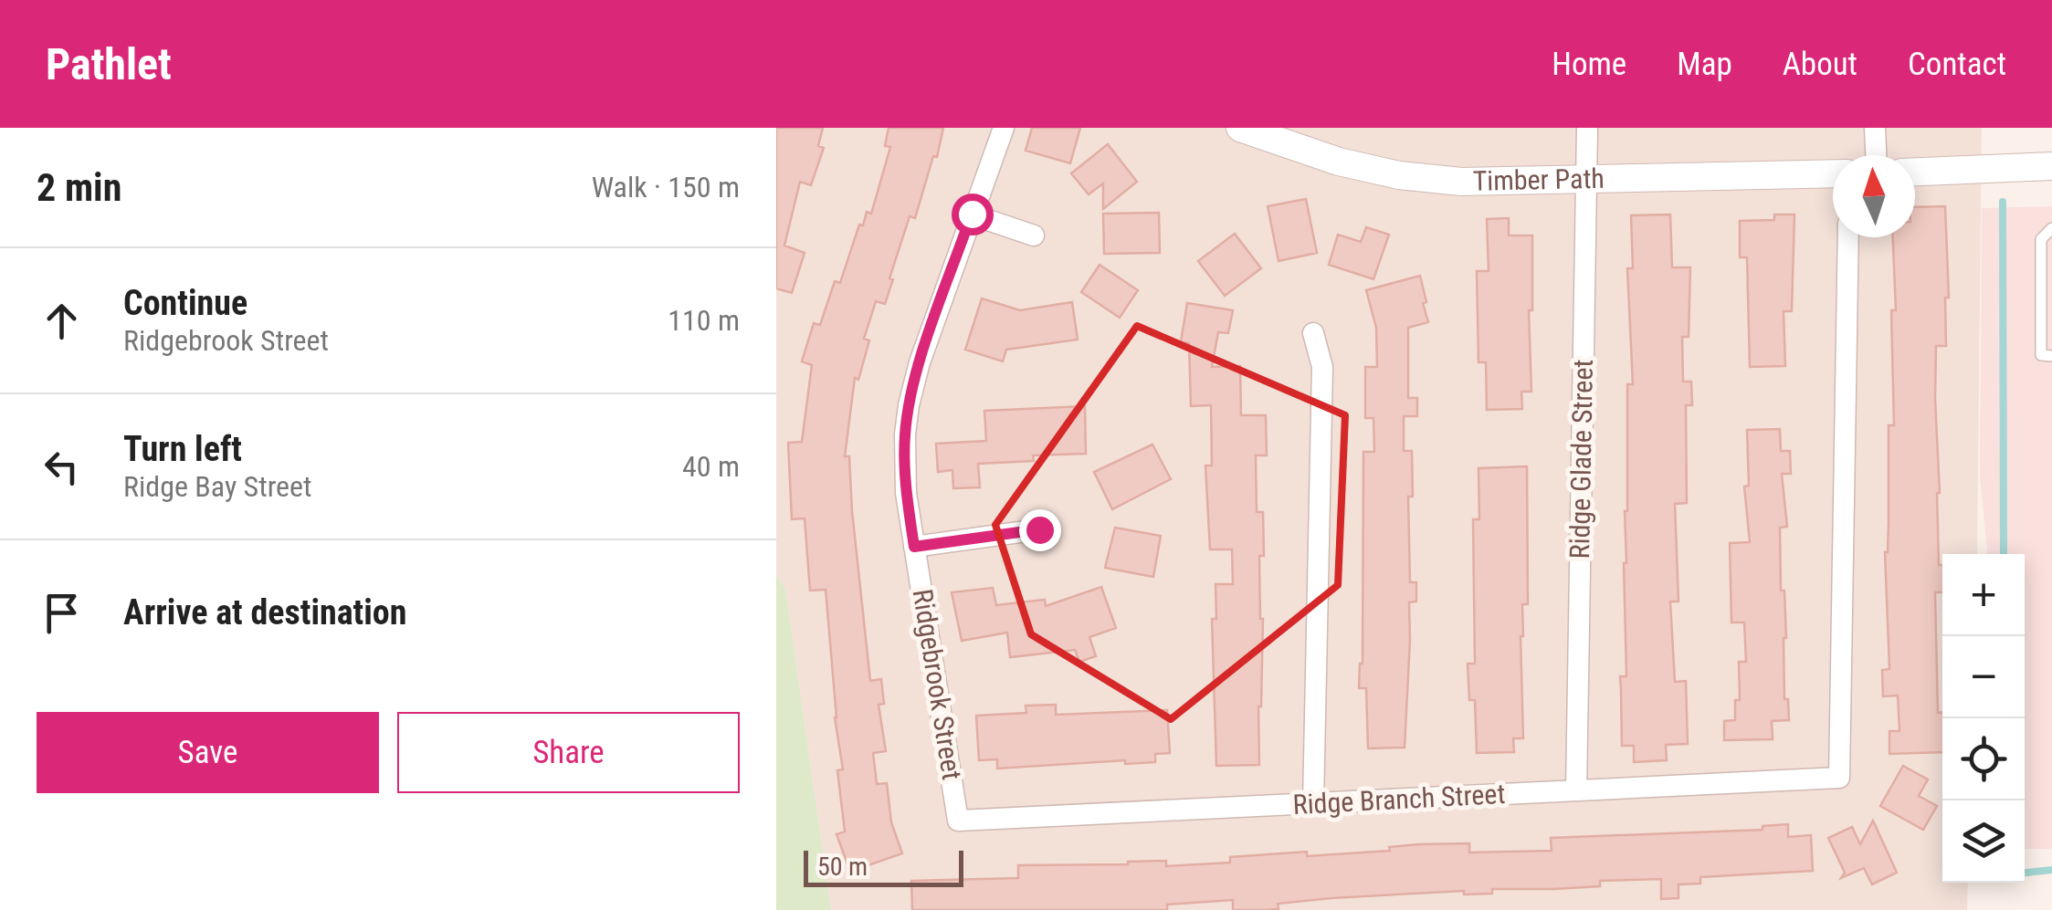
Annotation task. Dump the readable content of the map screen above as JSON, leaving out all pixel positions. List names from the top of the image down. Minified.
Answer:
{"streets":{"street":["Timber Path","Ridge Glade Street","Ridgebrook Street","Ridge Branch Street"]},"crossings":[["Timber Path","Ridge Glade Street"],["Ridge Glade Street","Ridge Branch Street"],["Ridgebrook Street","Ridge Branch Street"]],"scale_bar":"50 m","north":"top","page":{"header":"Pathlet","nav":["Home","Map","About","Contact"],"heading":["2 min","Walk · 150 m"],"list":[["Continue","Ridgebrook Street","110 m"],["Turn left","Ridge Bay Street","40 m"],"Arrive at destination"],"map_buttons":["+","−"],"buttons":["Save","Share"],"scale":"50 m"}}
